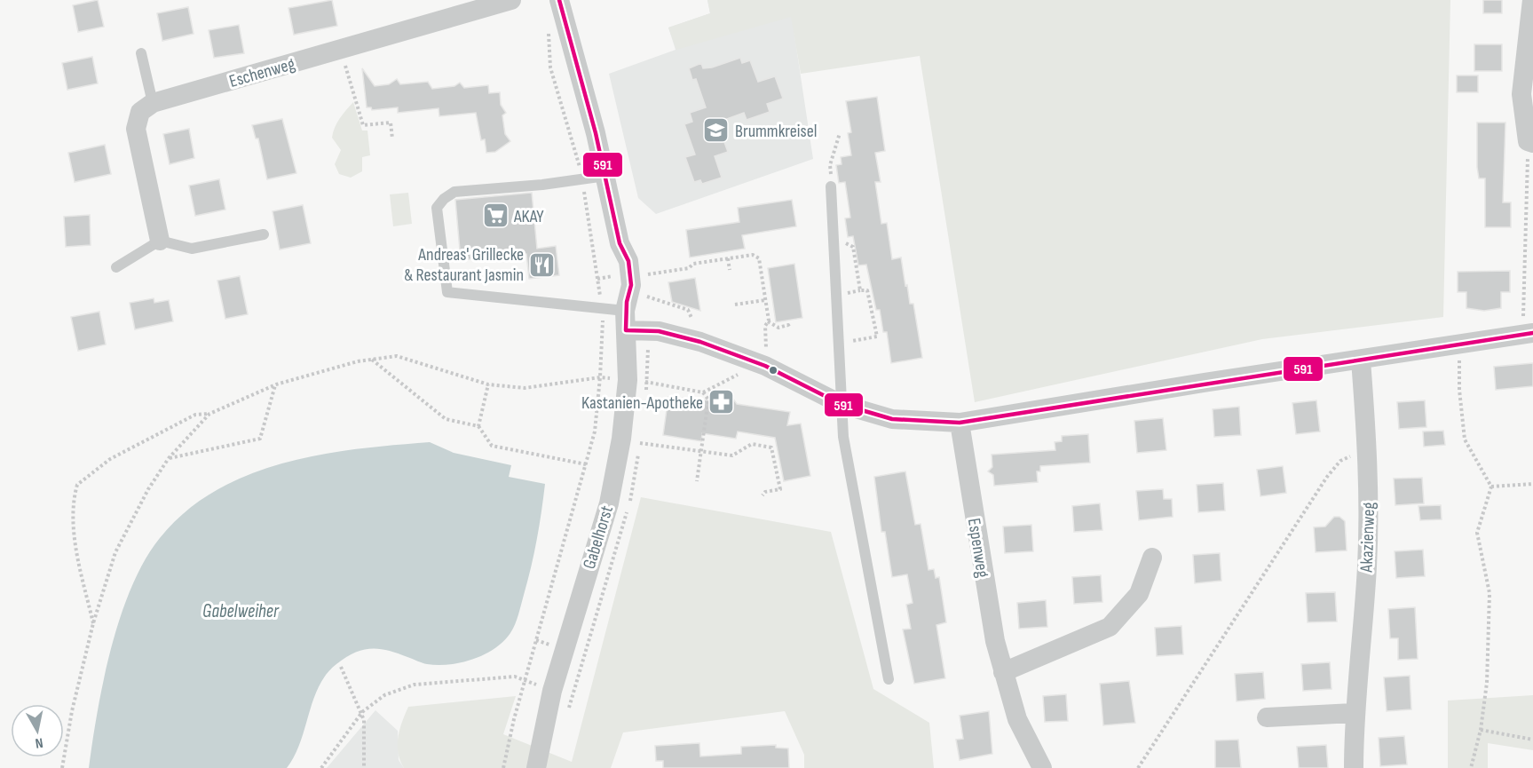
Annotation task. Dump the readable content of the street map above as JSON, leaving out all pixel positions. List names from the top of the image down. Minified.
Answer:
{"streets":{"street":["Eschenweg","Gabelhorst","Akazienweg","Espenweg"]},"water":["Gabelweiher"],"places":{"school or university":["Brummkreisel"],"supermarket":["AKAY"],"restaurant":["Andreas' Grillecke & Restaurant Jasmin"],"pharmacy":["Kastanien-Apotheke"]},"lines":["transit line 591"],"north":"bottom"}
